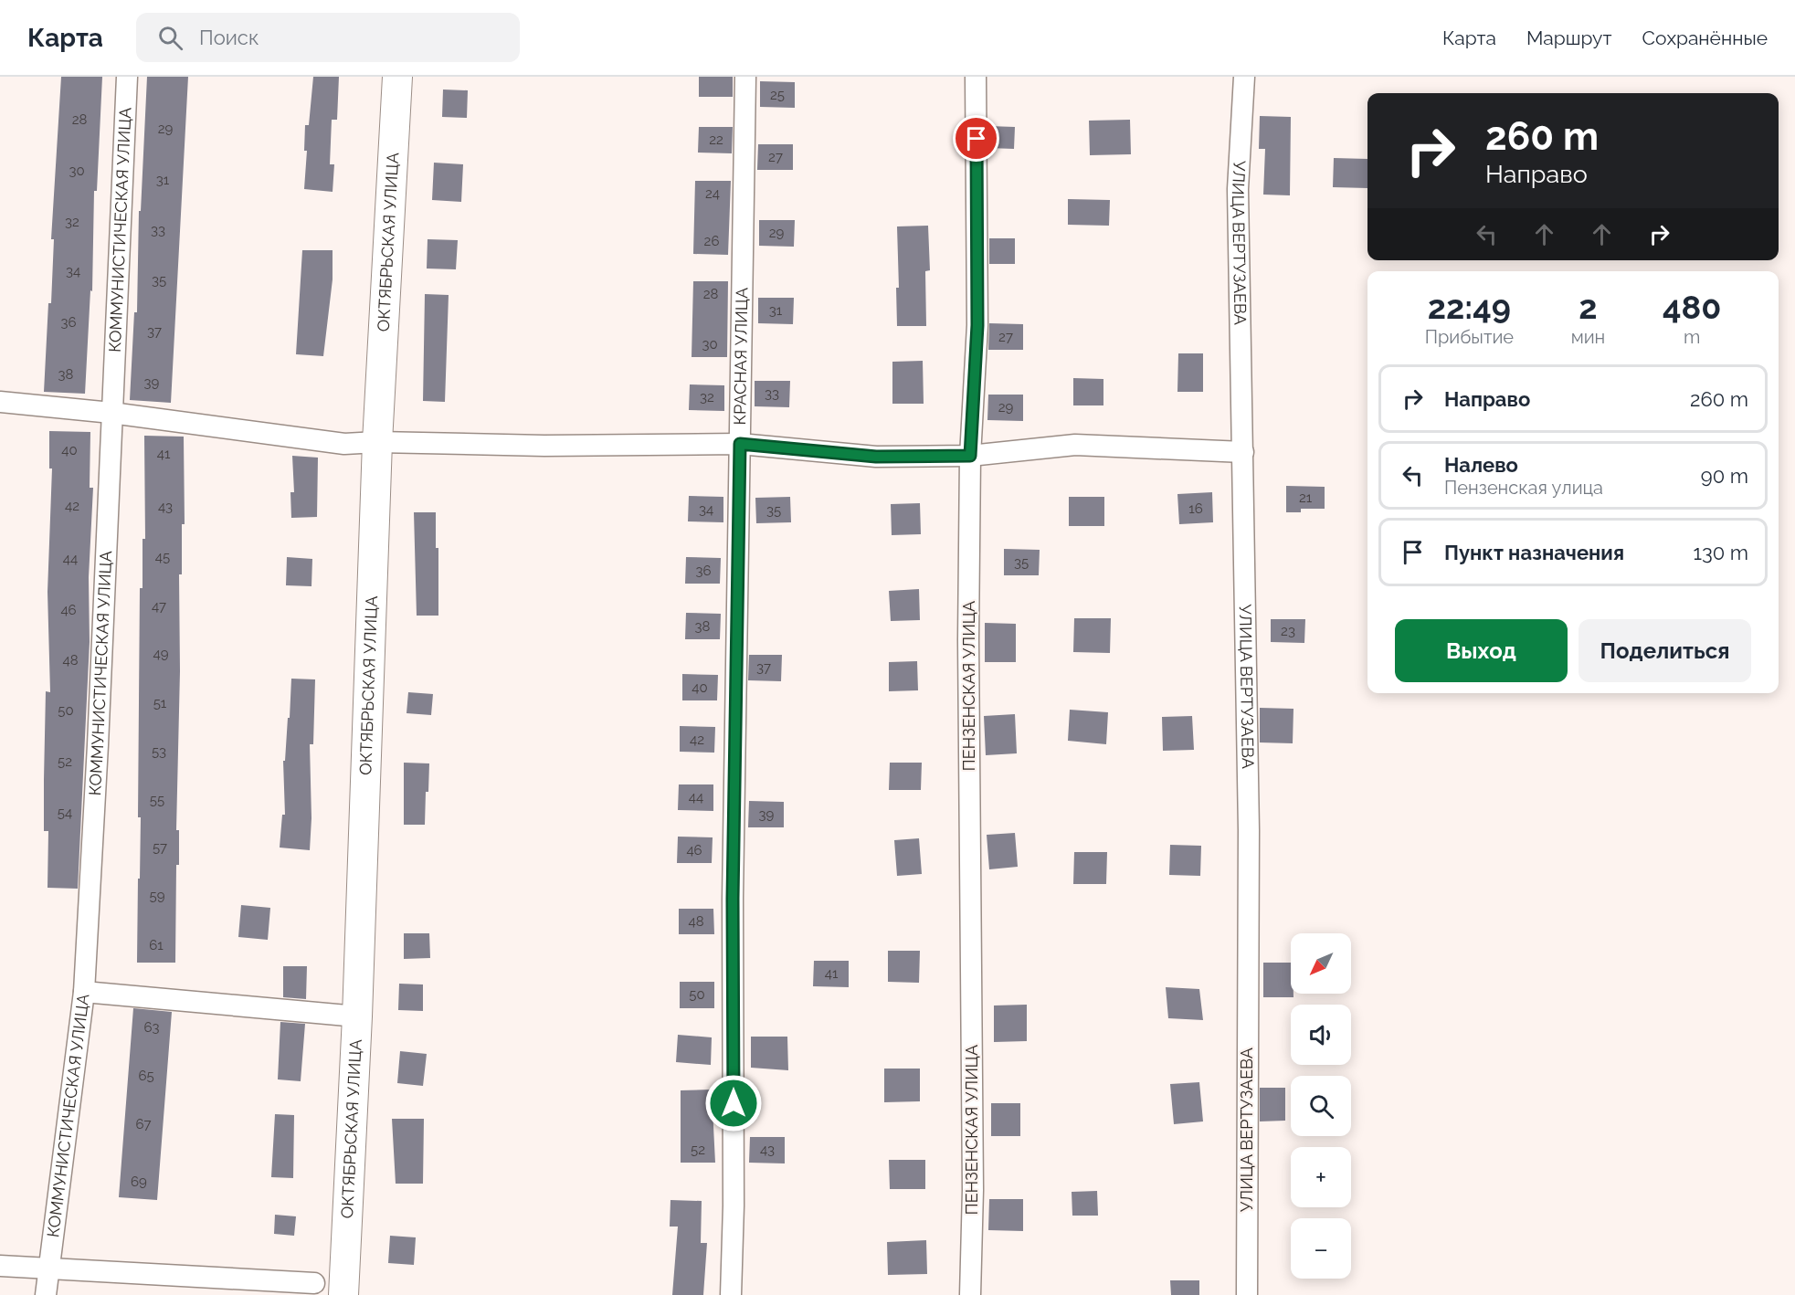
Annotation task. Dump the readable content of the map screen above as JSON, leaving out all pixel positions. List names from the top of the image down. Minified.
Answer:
{"streets":{"main road":["ОКТЯБРЬСКАЯ УЛИЦА"],"street":["КОММУНИСТИЧЕСКАЯ УЛИЦА","УЛИЦА ВЕРТУЗАЕВА","КРАСНАЯ УЛИЦА","ПЕНЗЕНСКАЯ УЛИЦА"]},"house_numbers":["25","28","29","22","27","30","31","24","32","33","29","26","34","35","28","31","36","37","27","30","38","39","33","32","29","40","41","21","42","43","16","34","35","45","44","35","36","47","46","38","23","49","48","37","40","51","50","42","53","52","44","55","54","39","57","46","59","48","61","41","50","63","65","67","52","43","69"],"north":"bottom left","page":{"header":"Карта","search":"Поиск","nav":["Карта","Маршрут","Сохранённые"],"turn":["260 m","Направо"],"eta":["22:49","Прибытие","2","мин","480","m"],"list":[{"name":"Направо","value":"260 m"},{"name":"Налево","note":"Пензенская улица","value":"90 m"},{"name":"Пункт назначения","value":"130 m"}],"buttons":["Выход","Поделиться"],"map_buttons":["+","−"]}}
